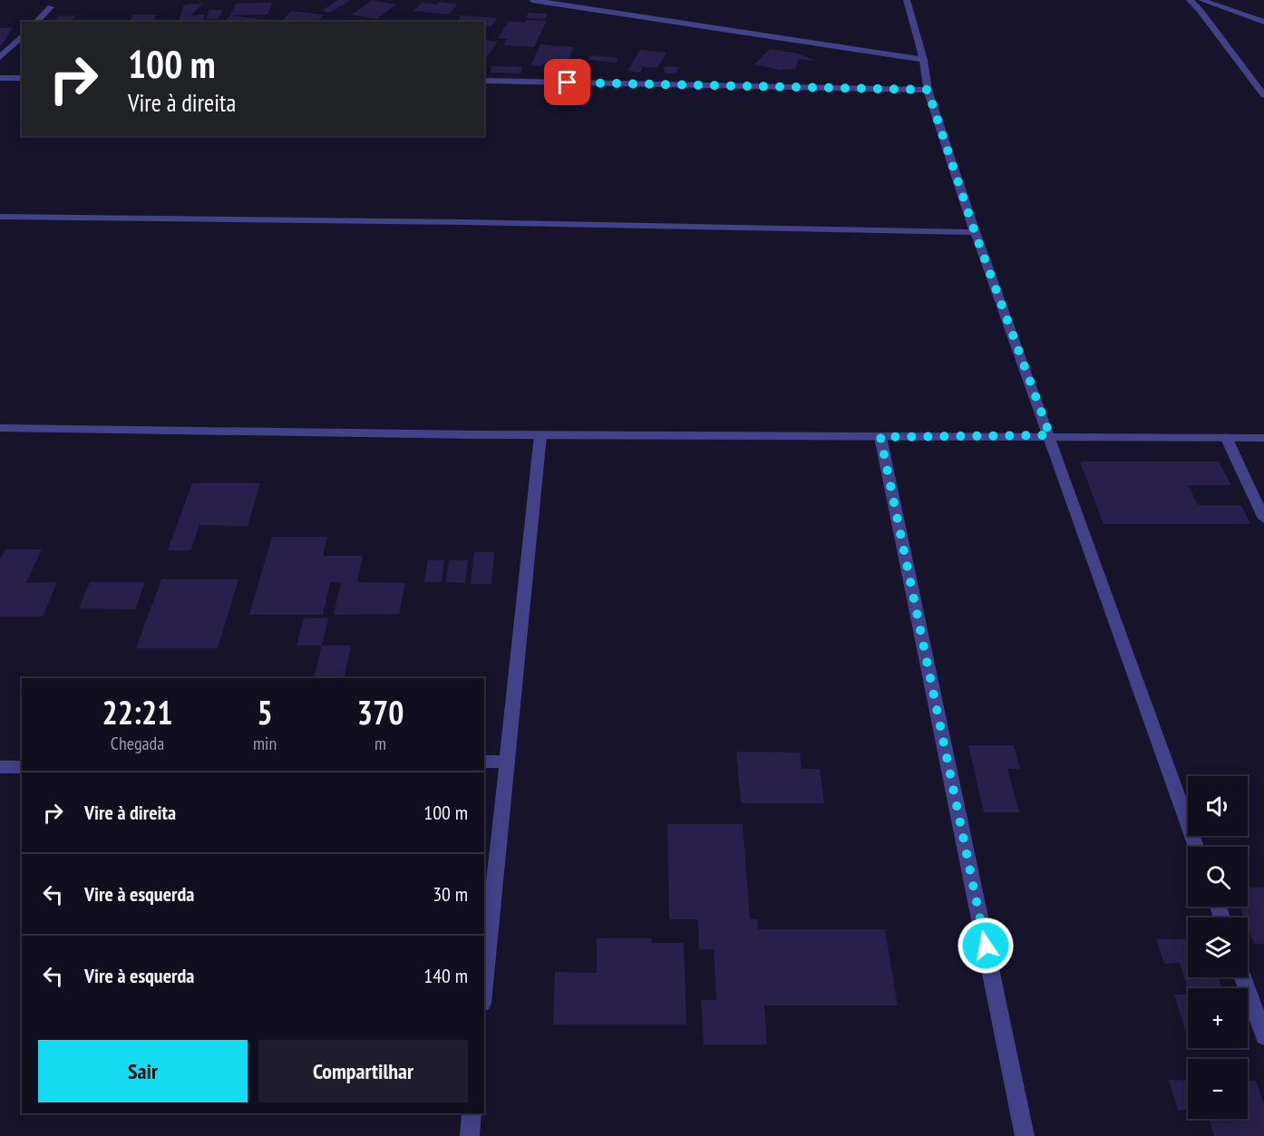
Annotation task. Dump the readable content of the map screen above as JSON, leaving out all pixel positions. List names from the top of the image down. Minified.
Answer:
{"page":{"turn":["100 m","Vire à direita"],"eta":["22:21","Chegada","5","min","370","m"],"list":[{"name":"Vire à direita","value":"100 m"},{"name":"Vire à esquerda","value":"30 m"},{"name":"Vire à esquerda","value":"140 m"}],"map_buttons":["+","−"],"buttons":["Sair","Compartilhar"]}}
